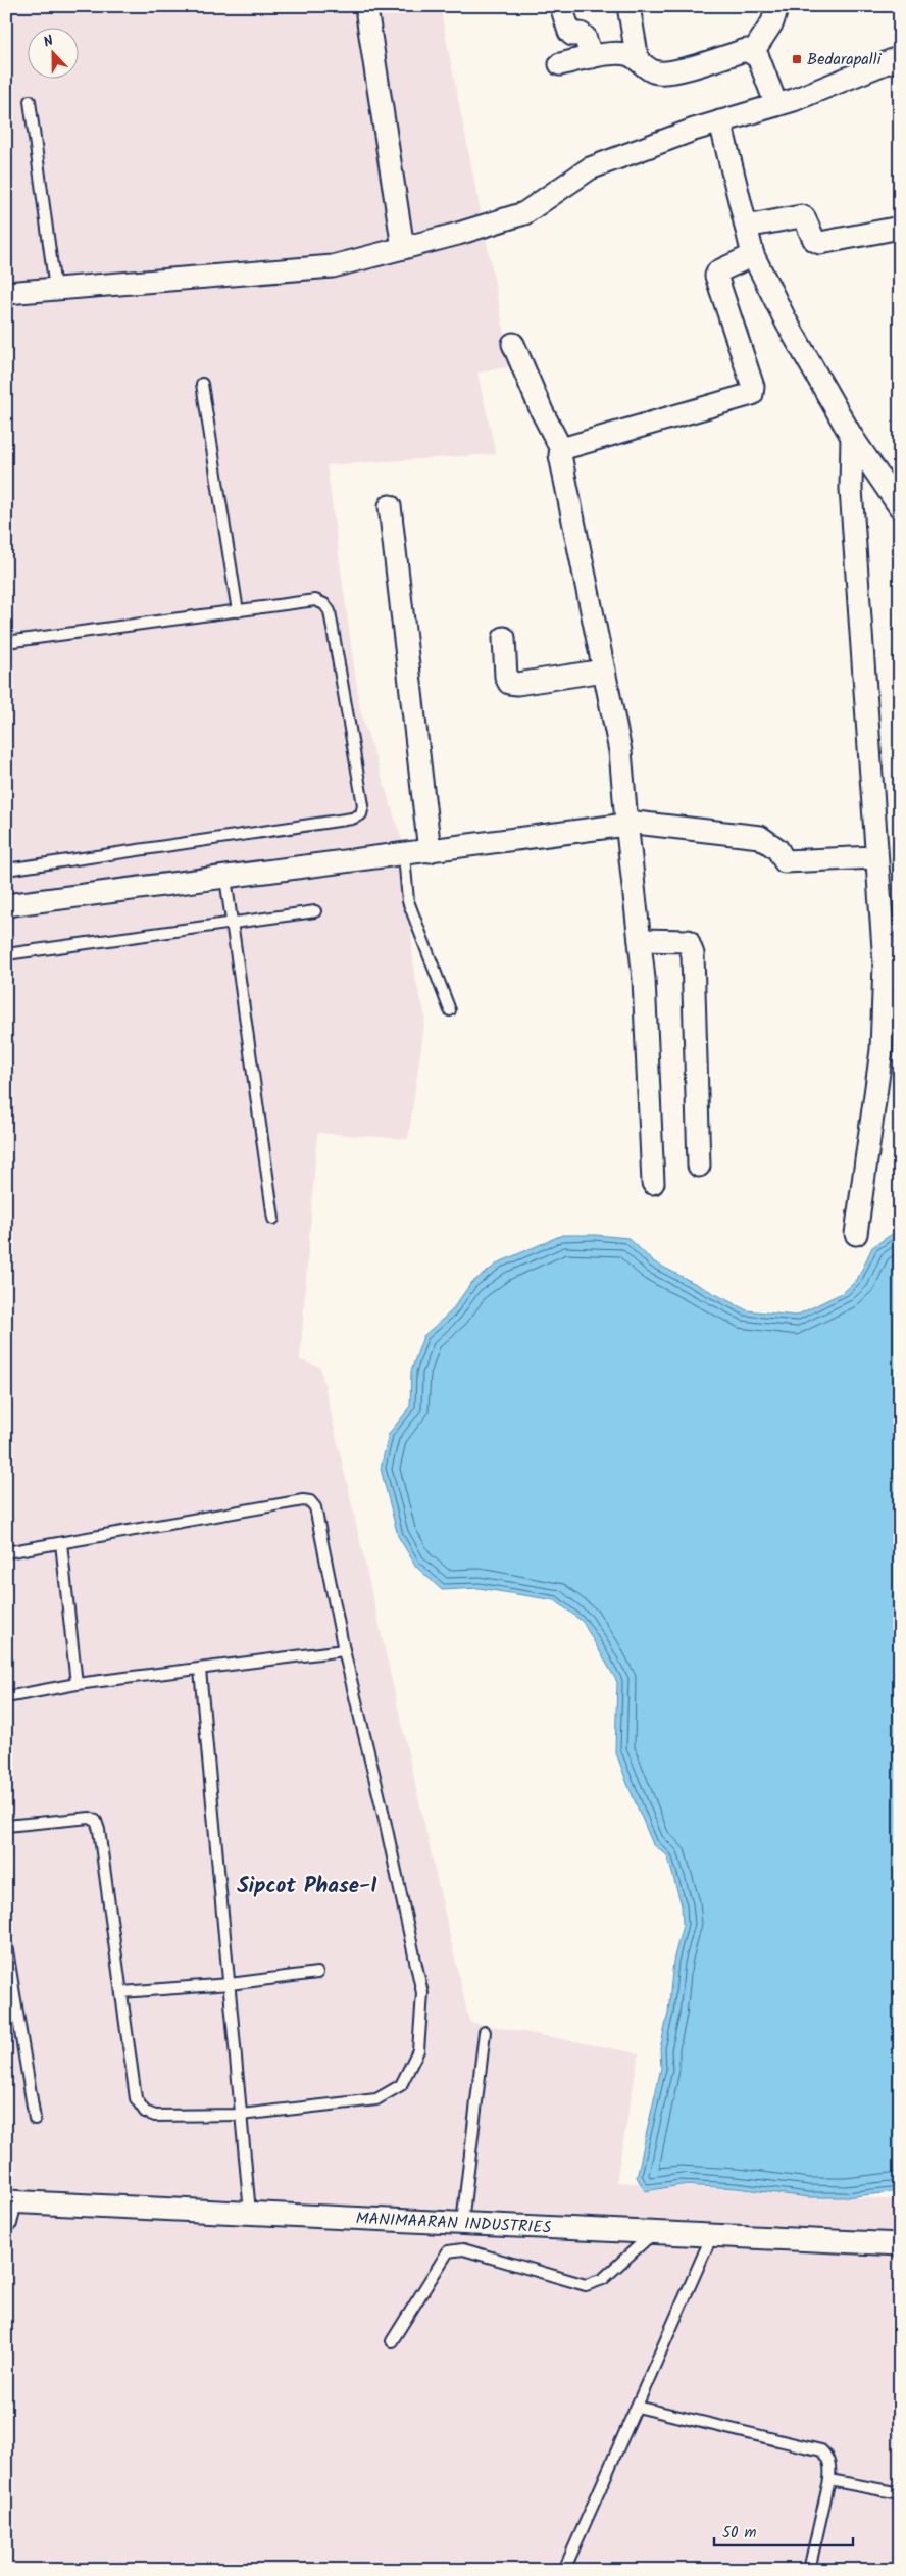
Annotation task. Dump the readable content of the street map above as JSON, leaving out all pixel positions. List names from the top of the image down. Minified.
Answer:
{"streets":{"street":["MANIMAARAN INDUSTRIES"]},"districts":["Sipcot Phase-I"],"places":{"transit":["Bedarapalli"]},"scale_bar":"50 m","north":"top"}
